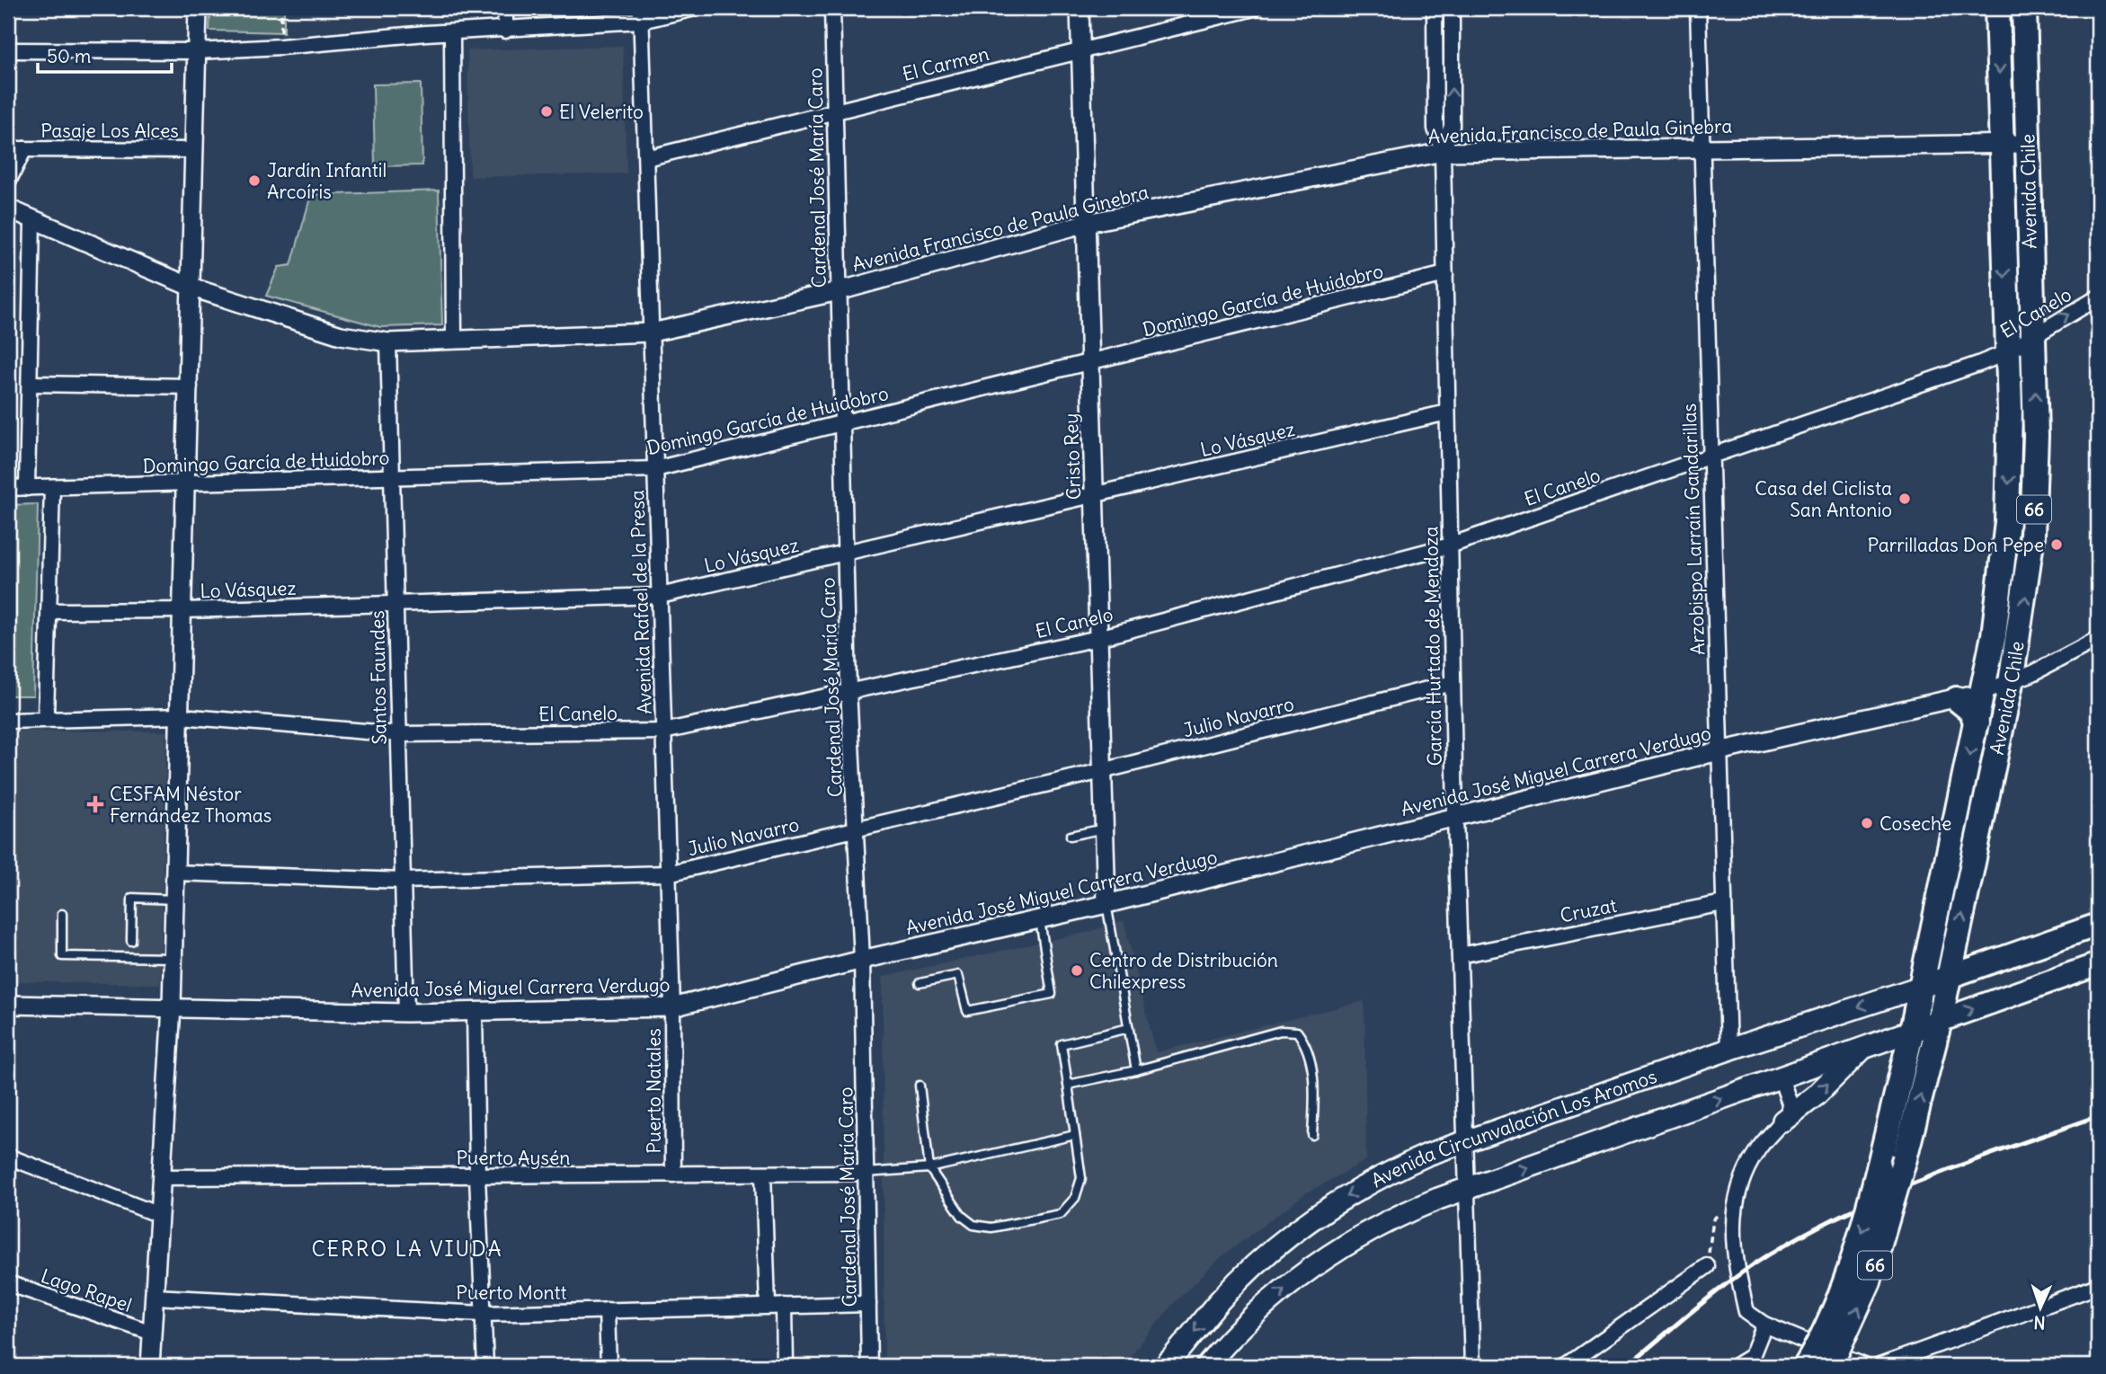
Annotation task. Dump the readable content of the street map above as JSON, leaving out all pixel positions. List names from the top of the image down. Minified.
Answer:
{"streets":{"highway":["Avenida Chile","66"],"main road":["Avenida Circunvalación Los Aromos"],"street":["El Carmen","Pasaje Los Alces","Avenida Francisco de Paula Ginebra","Cardenal José María Caro","Domingo García de Huidobro","El Canelo","Lo Vásquez","Cristo Rey","Arzobispo Larraín Gandarillas","Avenida Rafael de la Presa","García Hurtado de Mendoza","Santos Faundes","Julio Navarro","Avenida José Miguel Carrera Verdugo","Cruzat","Puerto Natales","Puerto Aysén","Lago Rapel","Puerto Montt"]},"crossings":[["El Carmen","Cardenal José María Caro"],["El Carmen","Cristo Rey"],["El Carmen","Avenida Rafael de la Presa"],["Avenida Francisco de Paula Ginebra","Cardenal José María Caro"],["Avenida Francisco de Paula Ginebra","Avenida Chile"],["Avenida Francisco de Paula Ginebra","Cristo Rey"],["Avenida Francisco de Paula Ginebra","Arzobispo Larraín Gandarillas"],["Avenida Francisco de Paula Ginebra","Avenida Rafael de la Presa"],["Avenida Francisco de Paula Ginebra","García Hurtado de Mendoza"],["Avenida Francisco de Paula Ginebra","Santos Faundes"],["Cardenal José María Caro","Domingo García de Huidobro"],["Cardenal José María Caro","El Canelo"],["Cardenal José María Caro","Lo Vásquez"],["Cardenal José María Caro","Julio Navarro"],["Cardenal José María Caro","Avenida José Miguel Carrera Verdugo"],["Cardenal José María Caro","Puerto Aysén"],["Cardenal José María Caro","Puerto Montt"],["Avenida Chile","El Canelo"],["Avenida Chile","Avenida José Miguel Carrera Verdugo"],["Avenida Chile","Avenida Circunvalación Los Aromos"],["Domingo García de Huidobro","Cristo Rey"],["Domingo García de Huidobro","Avenida Rafael de la Presa"],["Domingo García de Huidobro","García Hurtado de Mendoza"],["Domingo García de Huidobro","Santos Faundes"],["El Canelo","Cristo Rey"],["El Canelo","Arzobispo Larraín Gandarillas"],["El Canelo","Avenida Rafael de la Presa"],["El Canelo","García Hurtado de Mendoza"],["El Canelo","Santos Faundes"],["Lo Vásquez","Cristo Rey"],["Lo Vásquez","Avenida Rafael de la Presa"],["Lo Vásquez","García Hurtado de Mendoza"],["Lo Vásquez","Santos Faundes"],["Cristo Rey","Julio Navarro"],["Cristo Rey","Avenida José Miguel Carrera Verdugo"],["Arzobispo Larraín Gandarillas","Avenida José Miguel Carrera Verdugo"],["Arzobispo Larraín Gandarillas","Cruzat"],["Arzobispo Larraín Gandarillas","Avenida Circunvalación Los Aromos"],["Avenida Rafael de la Presa","Julio Navarro"],["Avenida Rafael de la Presa","Avenida José Miguel Carrera Verdugo"],["Avenida Rafael de la Presa","Puerto Natales"],["García Hurtado de Mendoza","Julio Navarro"],["García Hurtado de Mendoza","Avenida José Miguel Carrera Verdugo"],["García Hurtado de Mendoza","Cruzat"],["García Hurtado de Mendoza","Avenida Circunvalación Los Aromos"],["Santos Faundes","Julio Navarro"],["Santos Faundes","Avenida José Miguel Carrera Verdugo"],["Avenida José Miguel Carrera Verdugo","Puerto Natales"],["Puerto Natales","Puerto Aysén"]],"districts":["CERRO LA VIUDA"],"places":{"other":["El Velerito","Jardín Infantil Arcoíris","Casa del Ciclista San Antonio","Parrilladas Don Pepe","Coseche","Centro de Distribución Chilexpress"],"health":["CESFAM Néstor Fernández Thomas"]},"scale_bar":"50 m","north":"bottom"}
